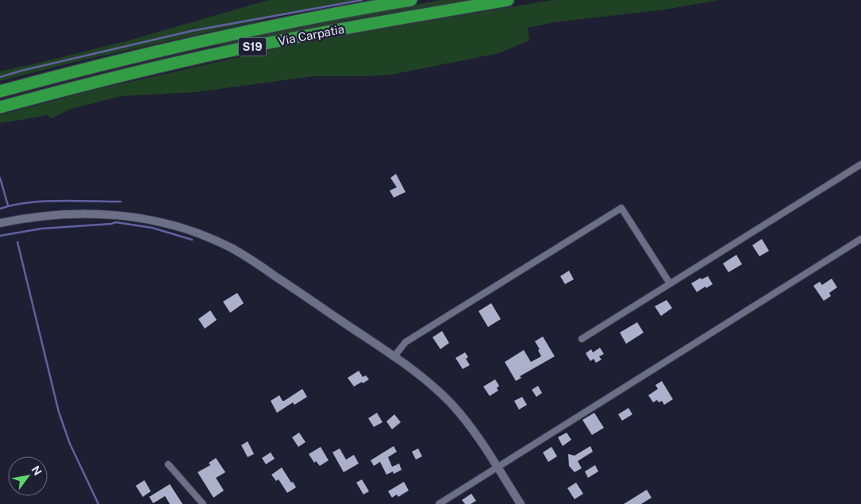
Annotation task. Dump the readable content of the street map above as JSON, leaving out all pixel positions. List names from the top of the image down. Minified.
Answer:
{"streets":{"highway":["Via Carpatia","S19"]},"north":"top right"}
